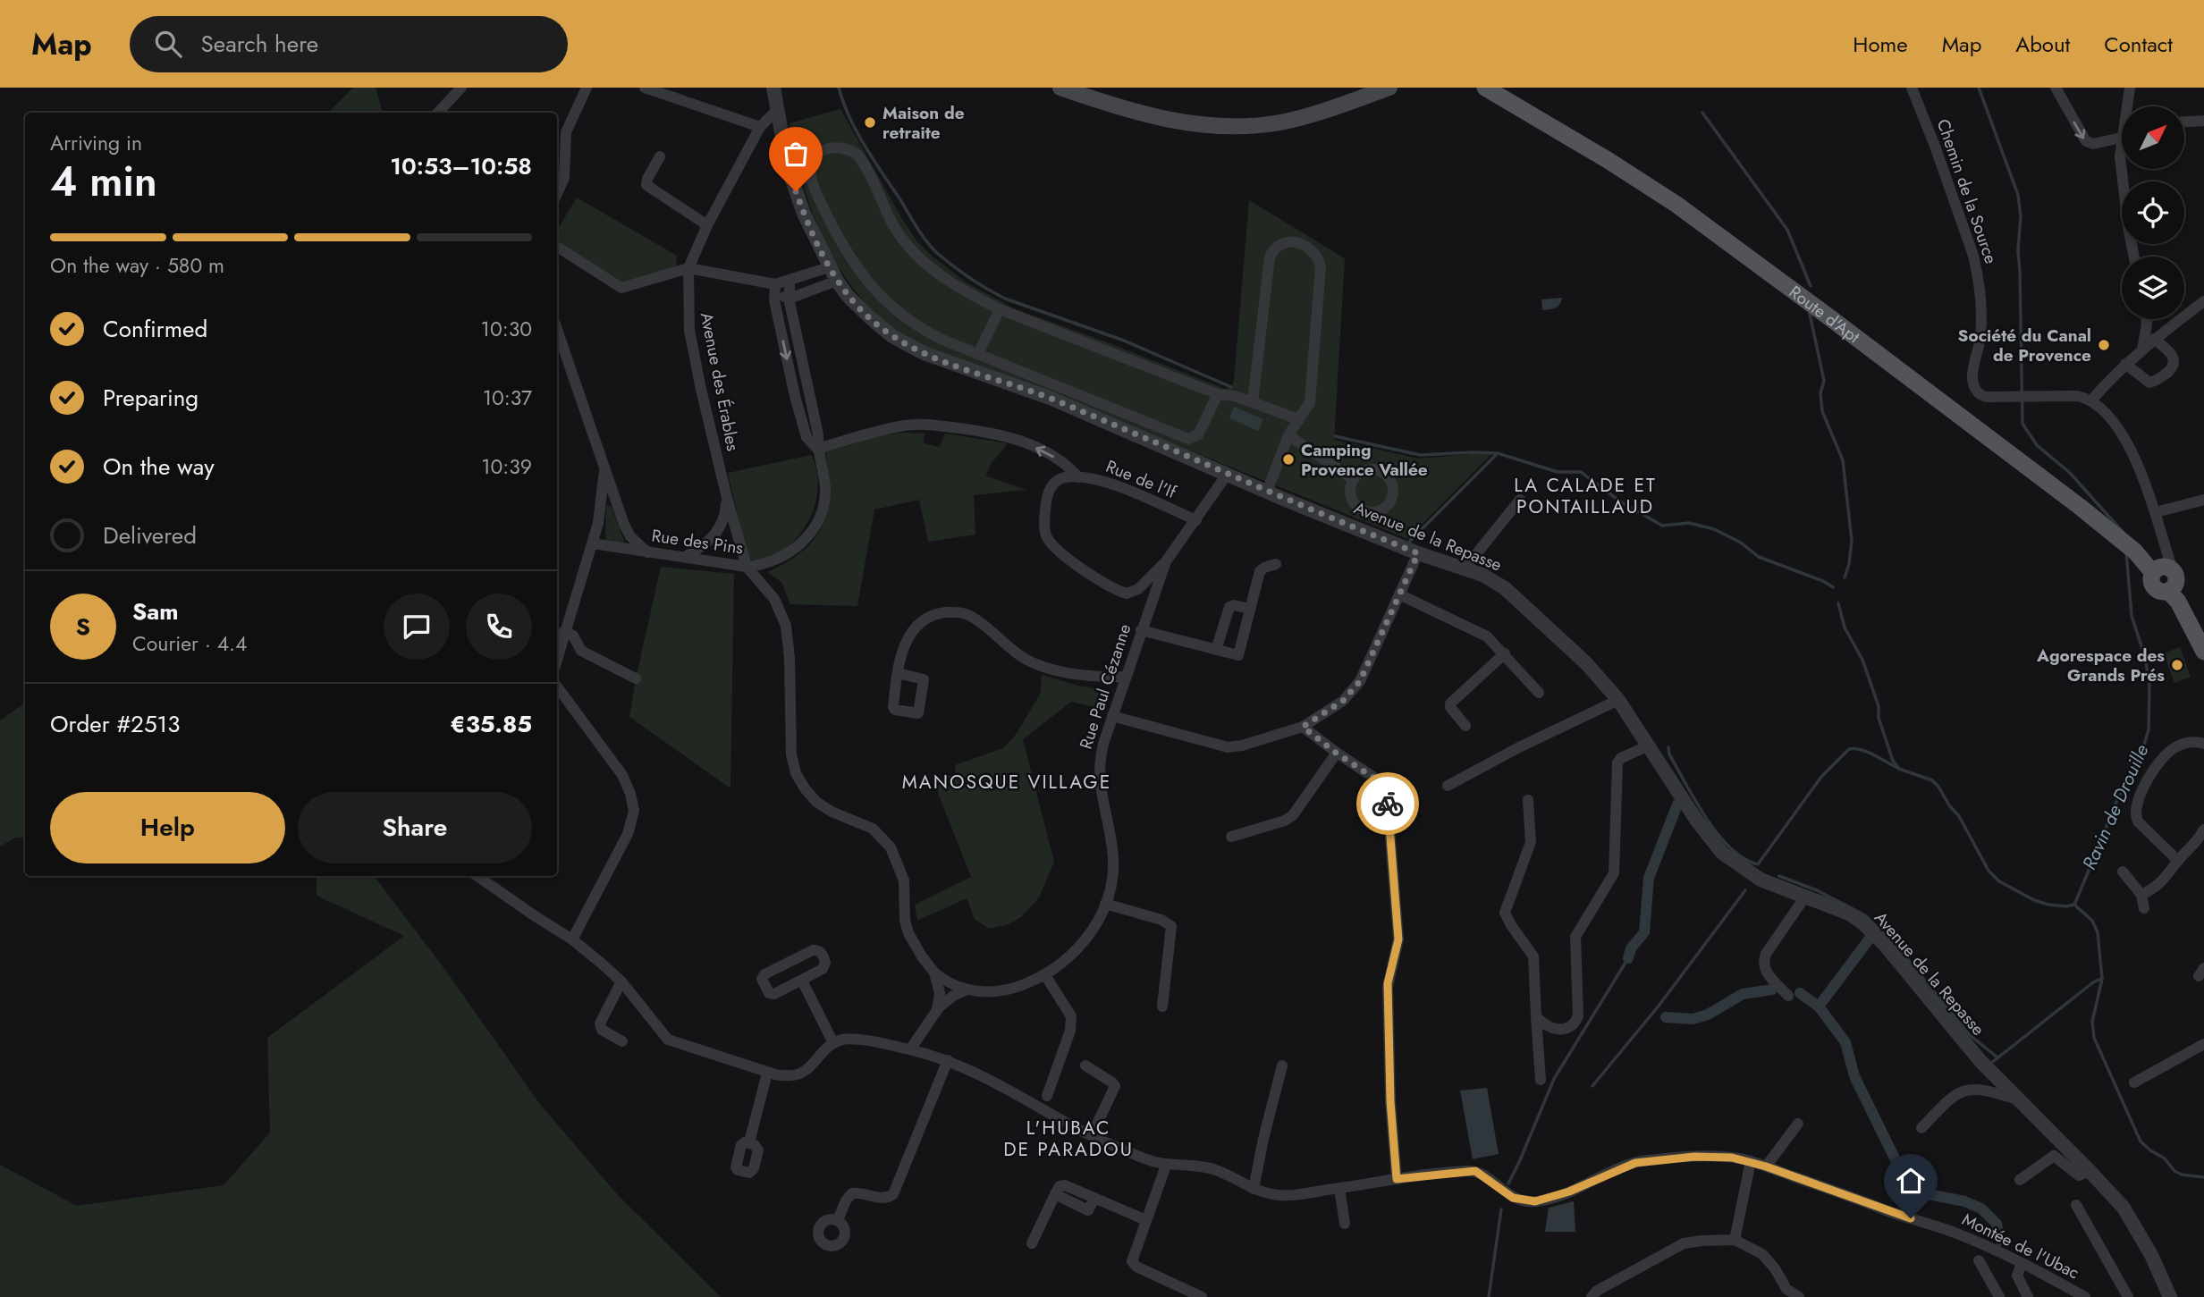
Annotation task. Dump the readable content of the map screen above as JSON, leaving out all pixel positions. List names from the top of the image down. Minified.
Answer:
{"streets":{"main road":["Route d'Apt"],"street":["Chemin de la Source","Avenue des Érables","Rue de l'If","Avenue de la Repasse","Rue des Pins","Rue Paul Cézanne","Montée de l'Ubac"]},"crossings":[["Avenue des Érables","Avenue de la Repasse"],["Avenue des Érables","Rue des Pins"],["Rue de l'If","Rue Paul Cézanne"],["Avenue de la Repasse","Rue Paul Cézanne"]],"districts":["LA CALADE ET PONTAILLAUD","MANOSQUE VILLAGE","L'HUBAC DE PARADOU"],"water":["Ravin de Drouille"],"places":["Maison de retraite","Société du Canal de Provence","Camping Provence Vallée","Agorespace des Grands Prés"],"north":"top right","page":{"header":"Map","search":"Search here","nav":["Home","Map","About","Contact"],"heading":["4 min","Arriving in","10:53–10:58"],"panel":["Sam","Courier · 4.4","Order #2513","€35.85"],"bar":"On the way · 580 m","list":[["Confirmed","10:30"],["Preparing","10:37"],["On the way","10:39"],"Delivered"],"round":"S","buttons":["Help","Share"]}}
